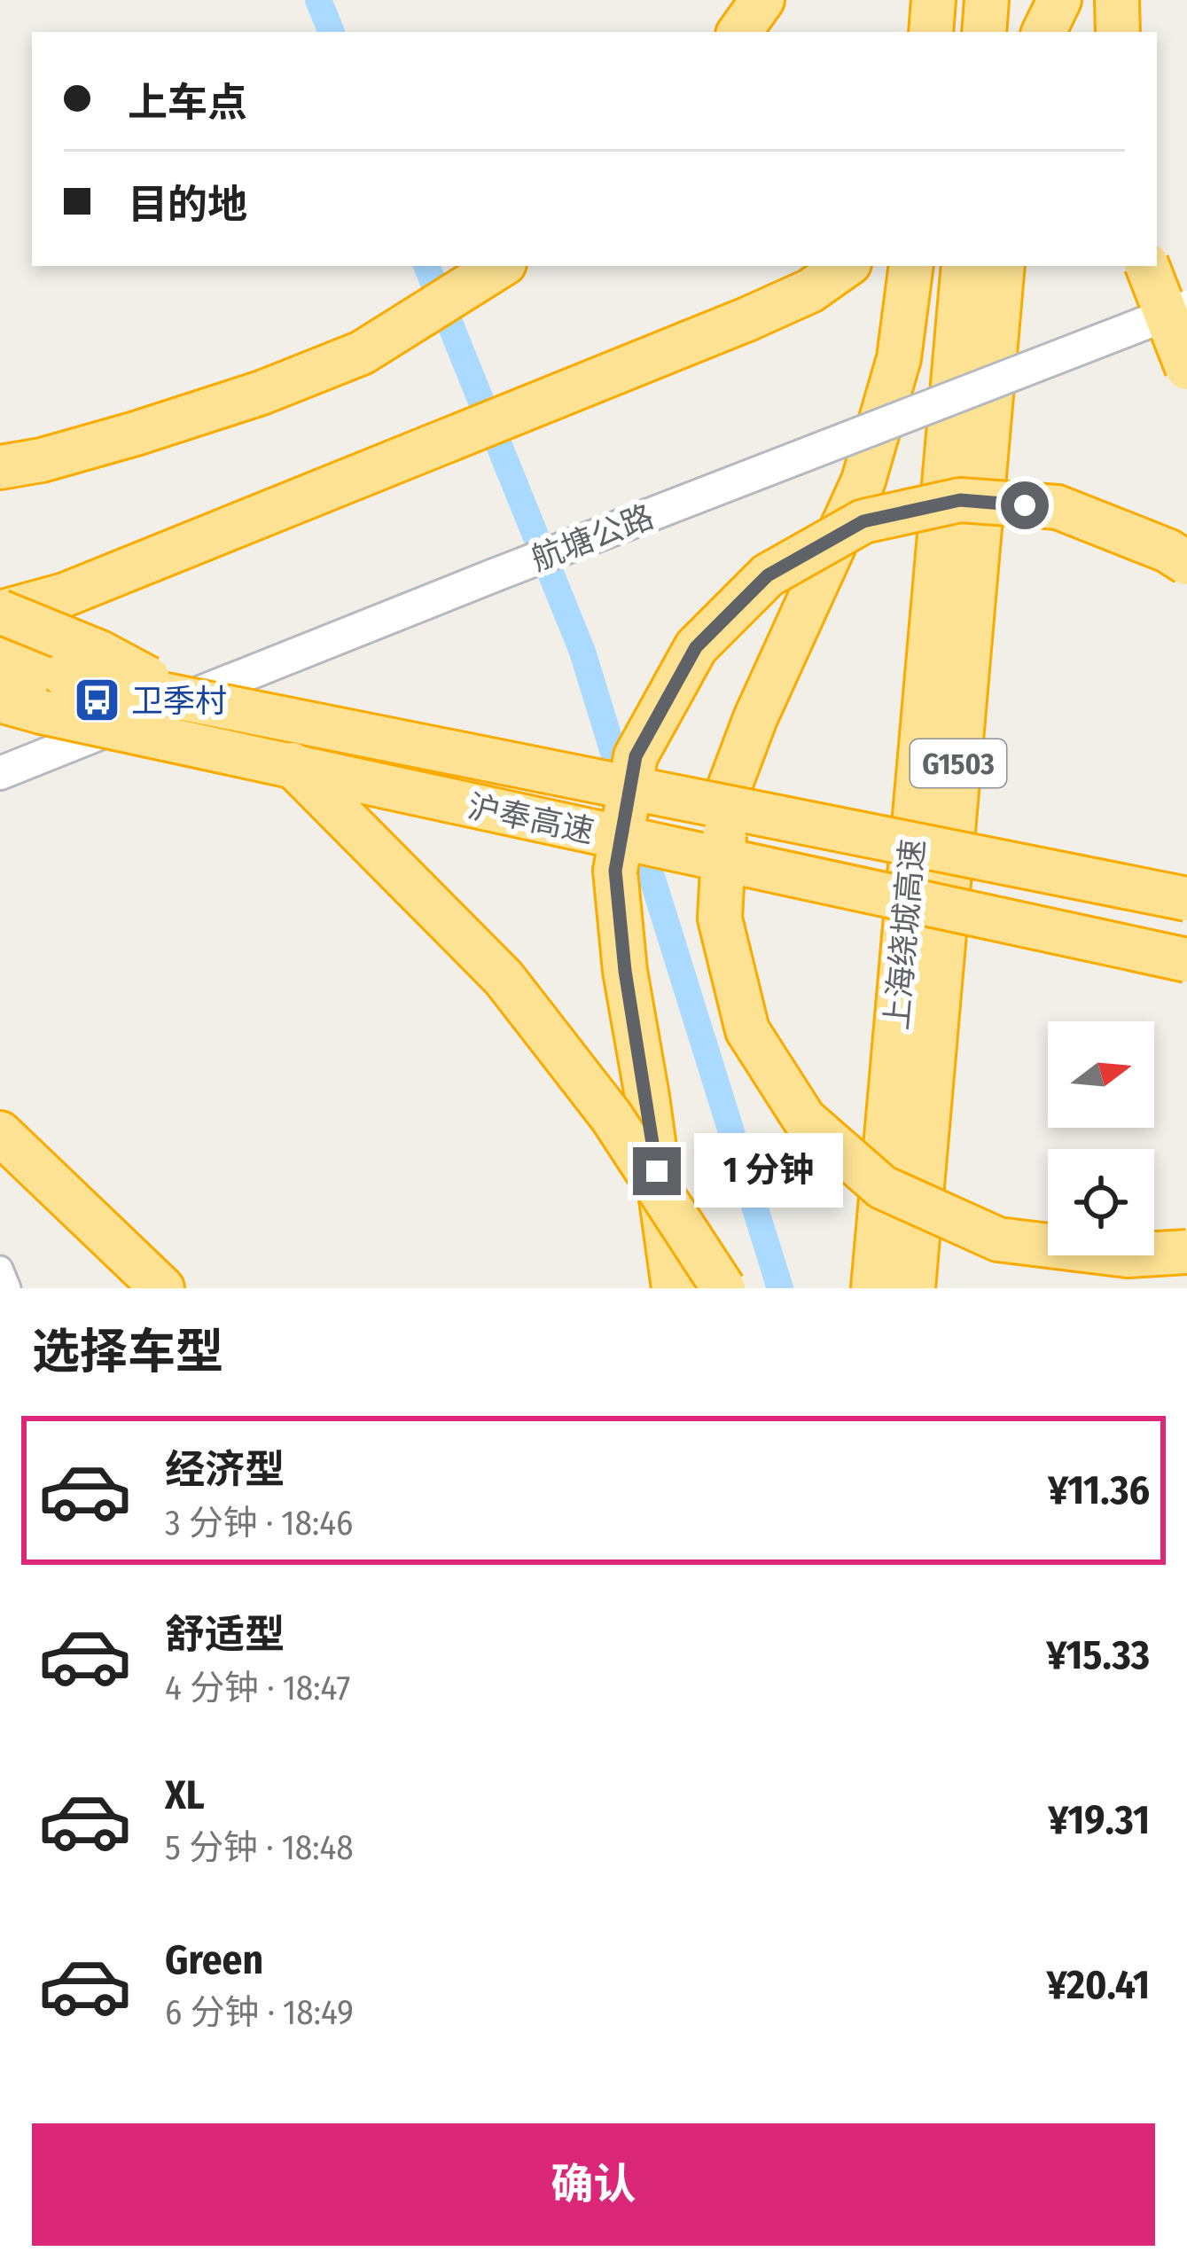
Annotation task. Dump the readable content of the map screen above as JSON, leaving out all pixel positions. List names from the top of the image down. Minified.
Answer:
{"streets":{"highway":["G1503","沪奉高速","上海绕城高速"],"street":["航塘公路"]},"places":{"bus stop":["卫季村"]},"north":"right","page":{"banner":["上车点","目的地"],"bubble":"1 分钟","heading":"选择车型","list":[{"name":"经济型","note":"3 分钟 · 18:46","value":"¥11.36"},{"name":"舒适型","note":"4 分钟 · 18:47","value":"¥15.33"},{"name":"XL","note":"5 分钟 · 18:48","value":"¥19.31"},{"name":"Green","note":"6 分钟 · 18:49","value":"¥20.41"}],"buttons":"确认"}}
